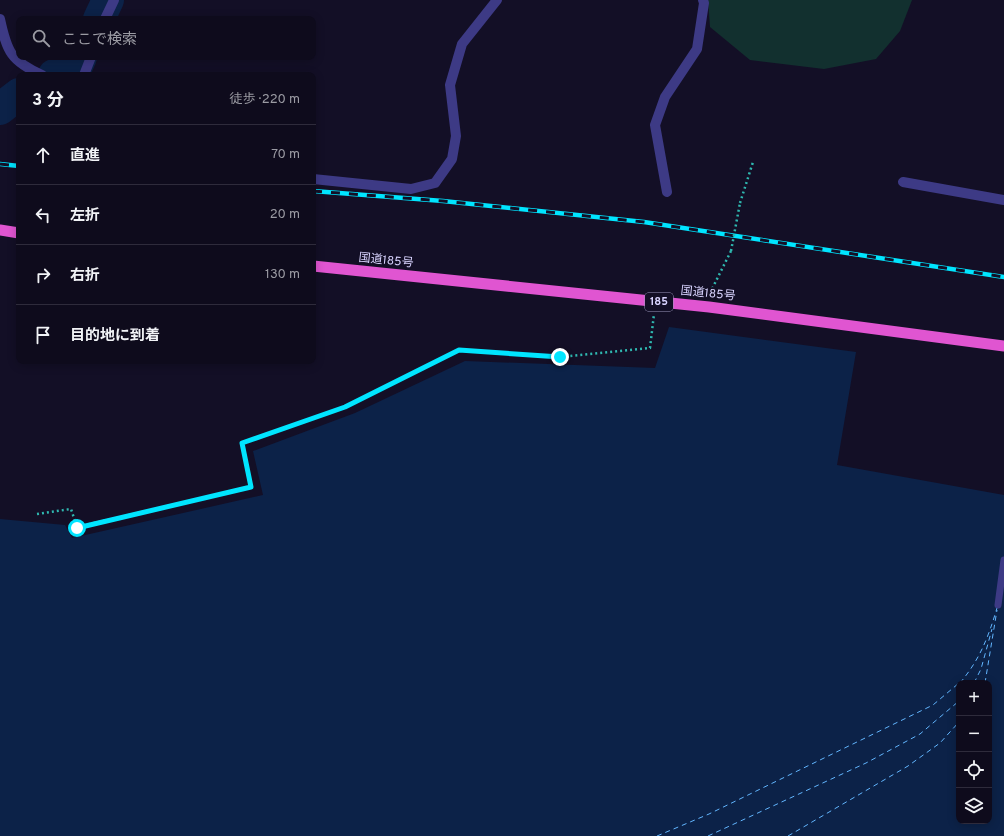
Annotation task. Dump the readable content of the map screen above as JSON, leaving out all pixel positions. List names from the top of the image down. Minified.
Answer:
{"streets":{"highway":["国道185号","185"]},"page":{"search":"ここで検索","heading":["3 分","徒歩 · 220 m"],"list":[["直進","70 m"],["左折","20 m"],["右折","130 m"],"目的地に到着"],"map_buttons":["+","−"]}}
